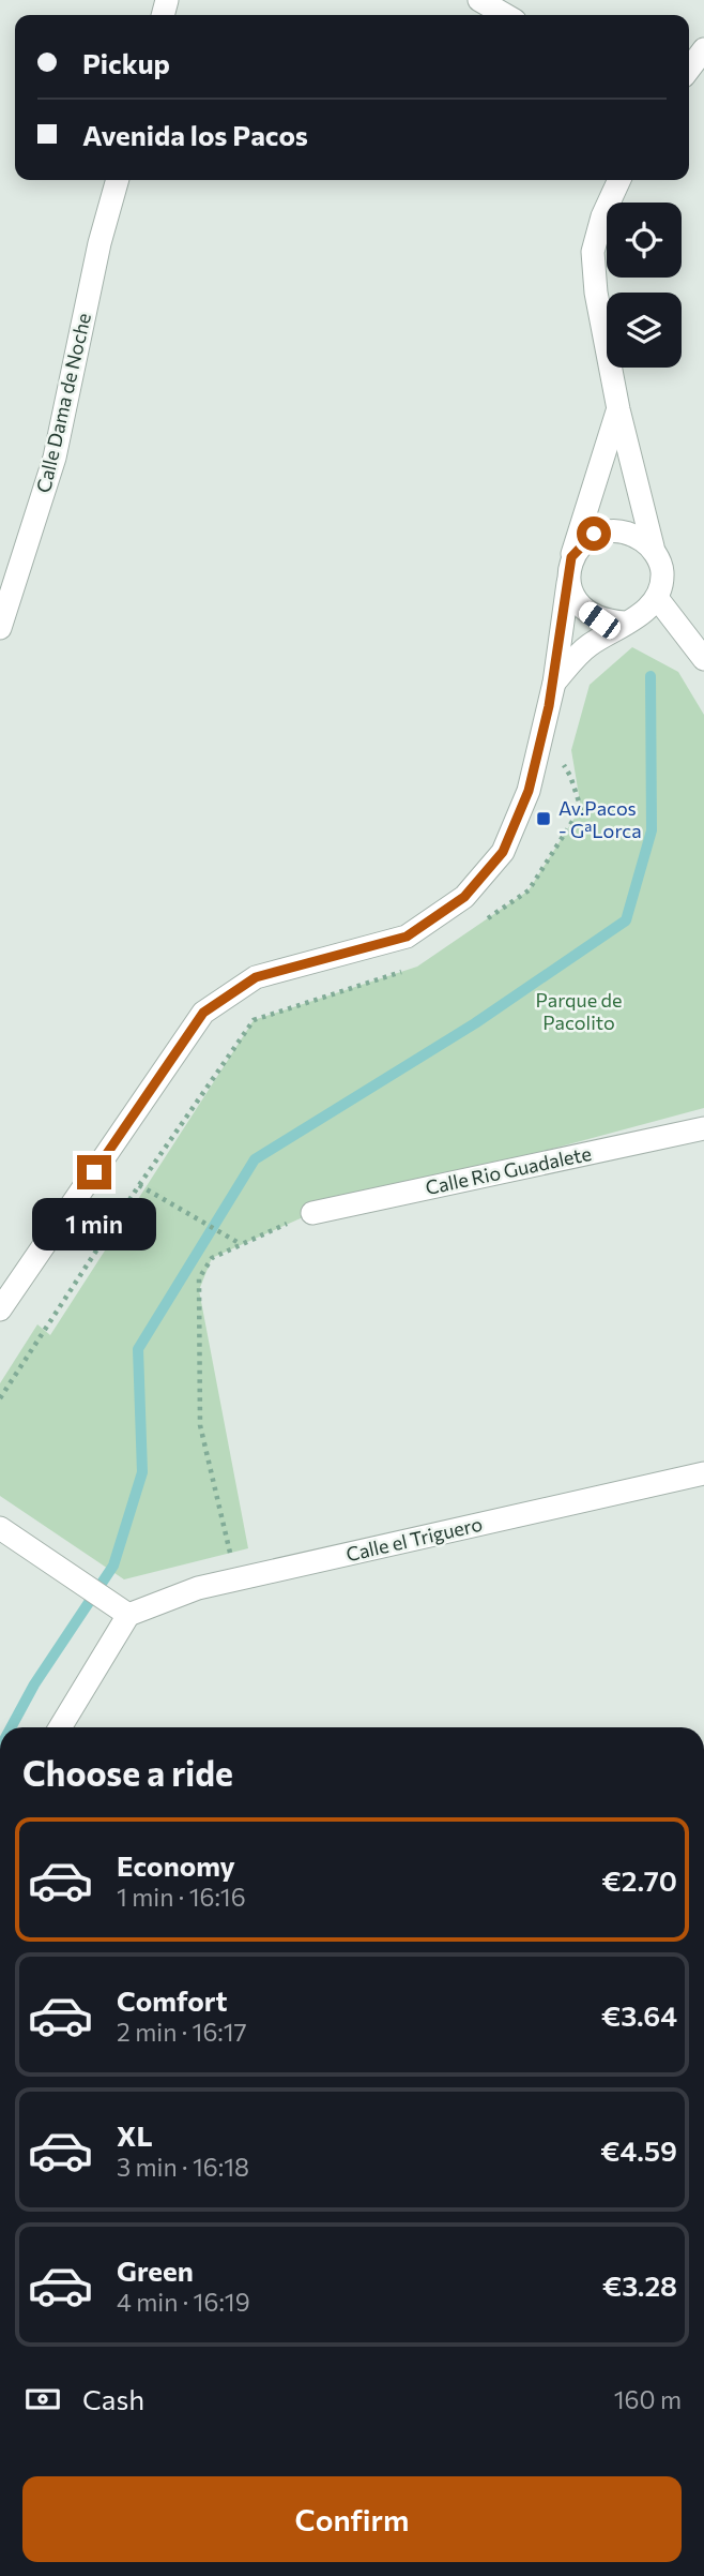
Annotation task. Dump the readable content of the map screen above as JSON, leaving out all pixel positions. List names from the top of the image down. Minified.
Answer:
{"streets":{"street":["Calle Dama de Noche","Calle Rio Guadalete","Calle el Triguero"]},"parks":["Parque de Pacolito"],"places":{"transit":["Av.Pacos - GªLorca"]},"page":{"banner":["Pickup","Avenida los Pacos"],"bubble":"1 min","heading":"Choose a ride","list":[{"name":"Economy","note":"1 min · 16:16","value":"€2.70"},{"name":"Comfort","note":"2 min · 16:17","value":"€3.64"},{"name":"XL","note":"3 min · 16:18","value":"€4.59"},{"name":"Green","note":"4 min · 16:19","value":"€3.28"}],"pay":["Cash","160 m"],"buttons":"Confirm"}}
